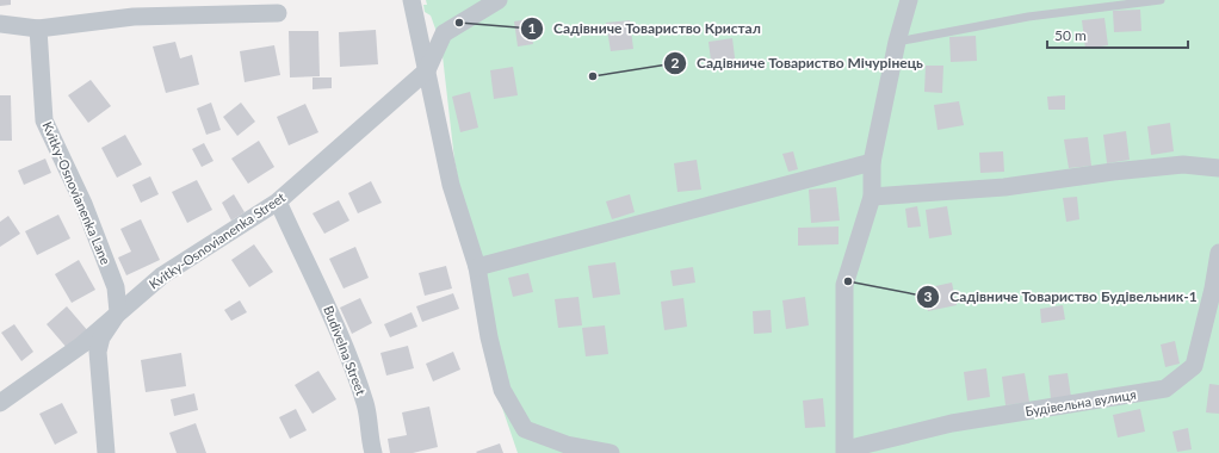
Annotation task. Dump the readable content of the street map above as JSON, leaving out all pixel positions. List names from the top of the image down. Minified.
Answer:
{"streets":{"street":["Kvitky-Osnovianenka Lane","Kvitky-Osnovianenka Street","Budivelna Street","Будівельна вулиця"]},"crossings":[["Kvitky-Osnovianenka Lane","Kvitky-Osnovianenka Street"],["Kvitky-Osnovianenka Street","Budivelna Street"]],"places":["Садівниче Товариство Кристал","Садівниче Товариство Мічурінець","Садівниче Товариство Будівельник-1"],"scale_bar":"50 m"}
